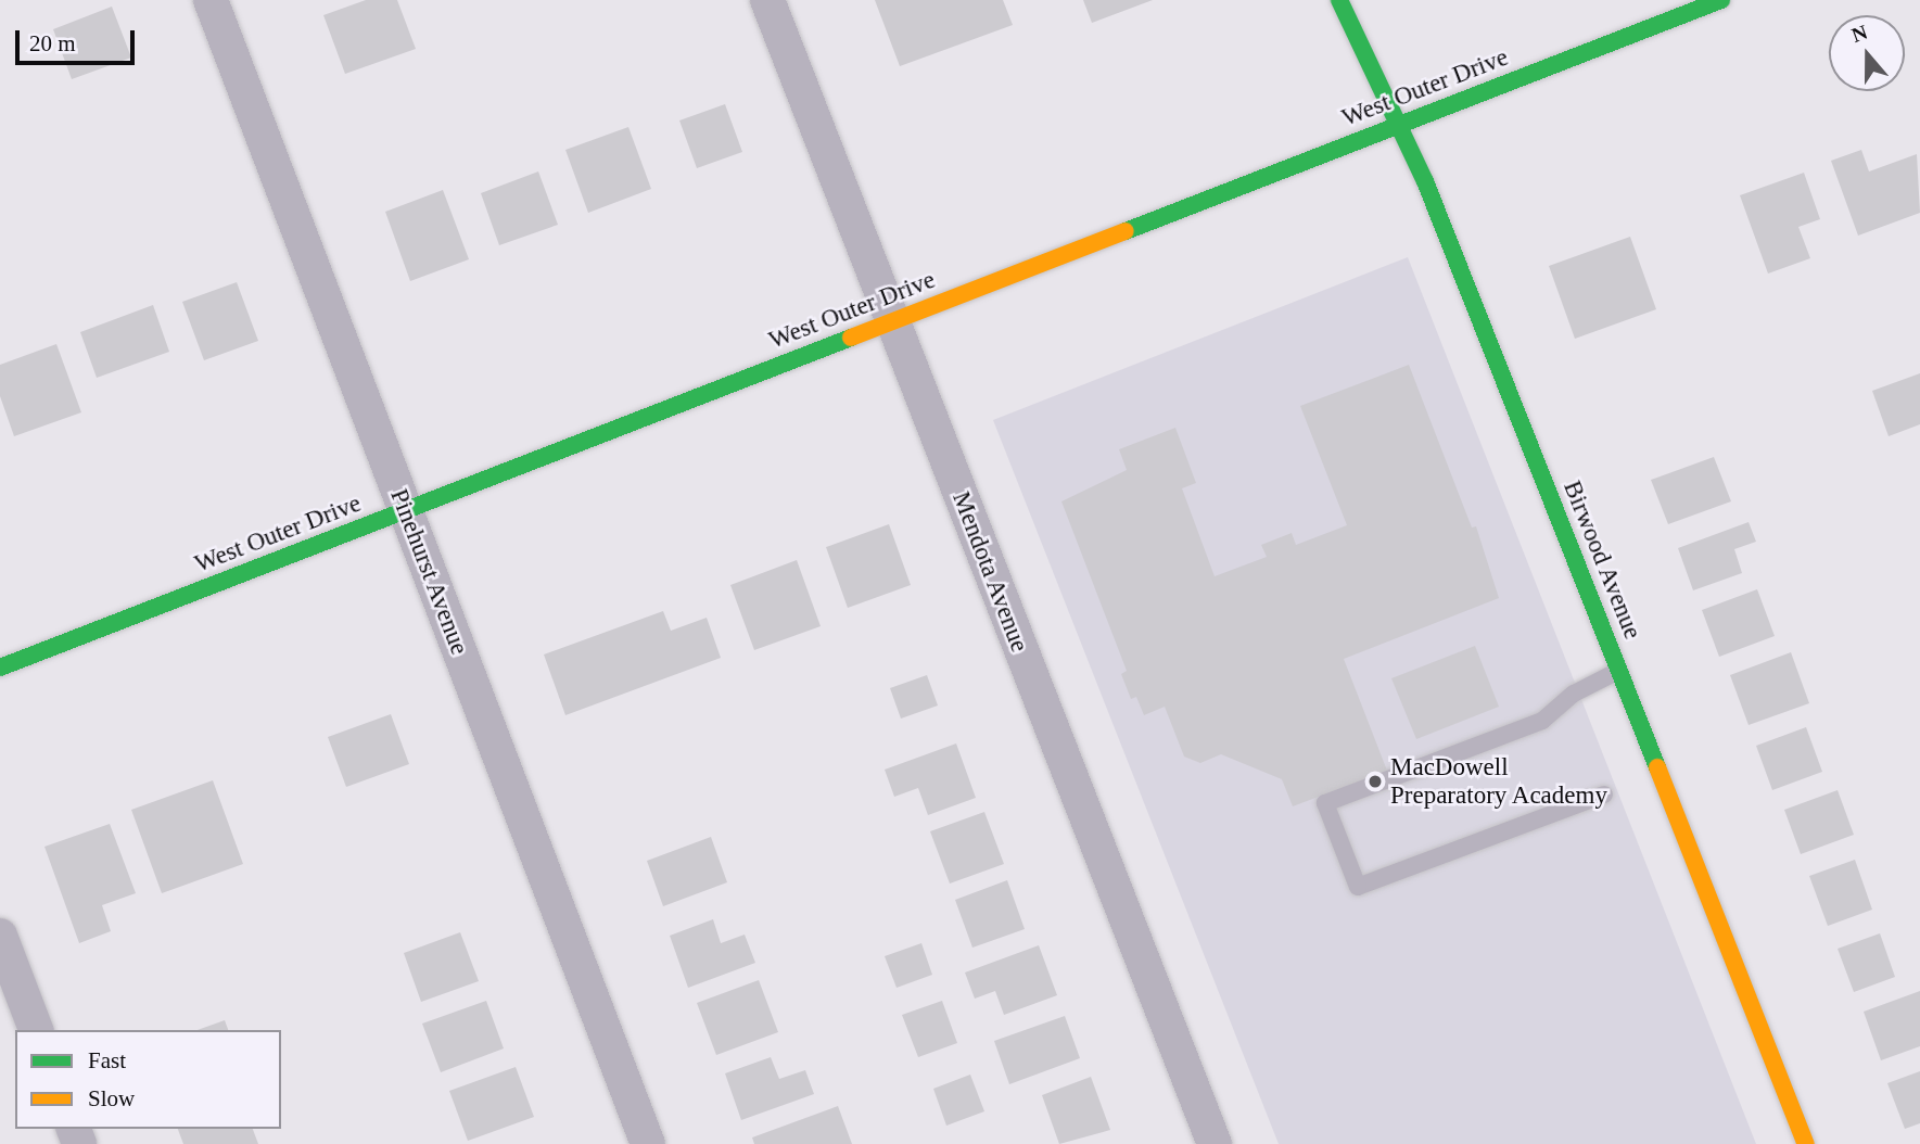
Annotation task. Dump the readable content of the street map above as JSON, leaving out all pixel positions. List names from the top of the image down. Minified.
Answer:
{"streets":{"main road":["West Outer Drive","Birwood Avenue"],"street":["Pinehurst Avenue","Mendota Avenue"]},"crossings":[["West Outer Drive","Birwood Avenue"],["West Outer Drive","Pinehurst Avenue"],["West Outer Drive","Mendota Avenue"]],"places":["MacDowell Preparatory Academy"],"legend":["Fast","Slow"],"scale_bar":"20 m","north":"top"}
